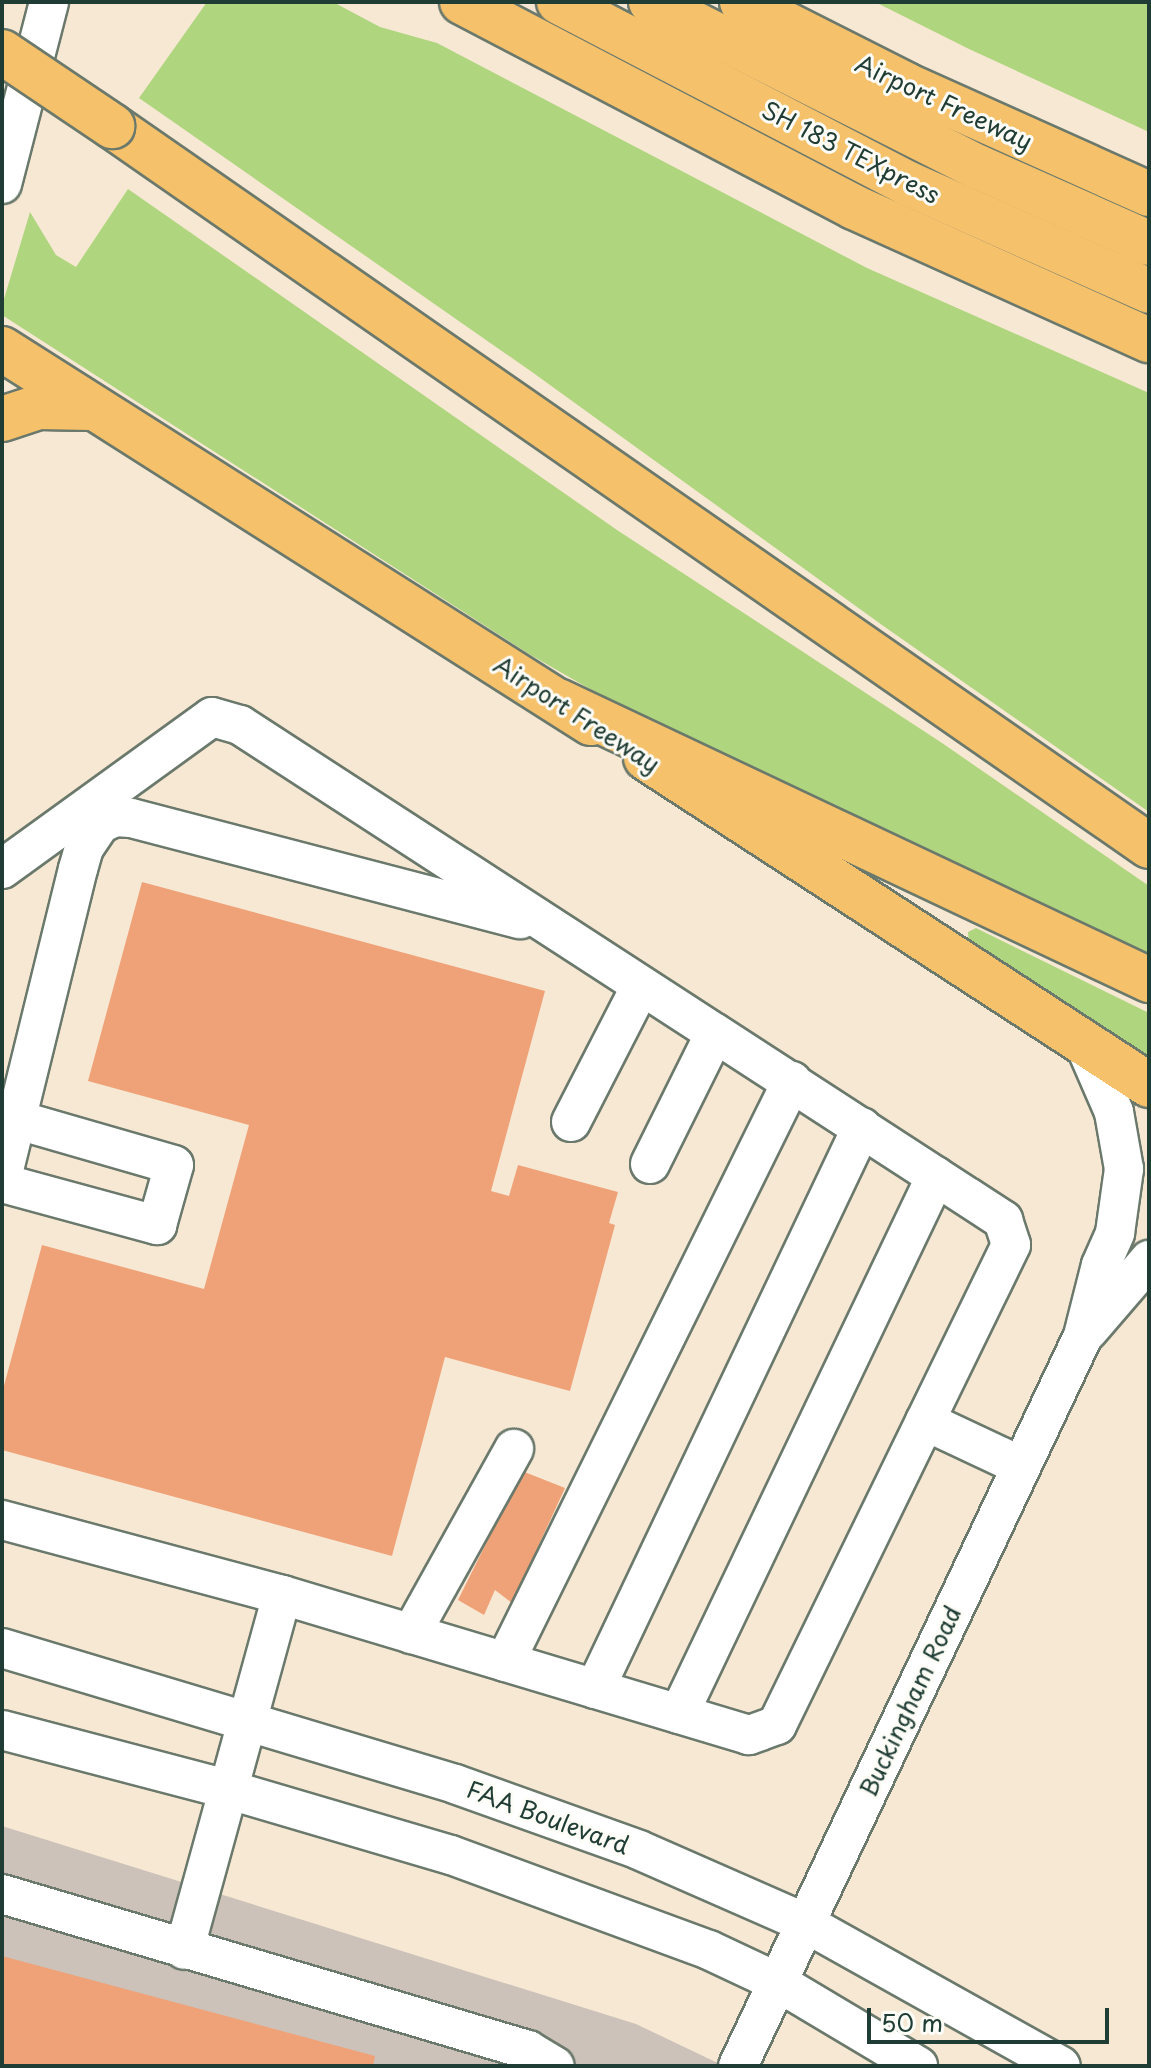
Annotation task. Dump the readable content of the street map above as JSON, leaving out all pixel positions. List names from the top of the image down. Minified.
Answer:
{"streets":{"main road":["Airport Freeway","SH 183 TEXpress"],"street":["Buckingham Road","FAA Boulevard"]},"crossings":[["Airport Freeway","Buckingham Road"],["Buckingham Road","FAA Boulevard"]],"scale_bar":"50 m"}
